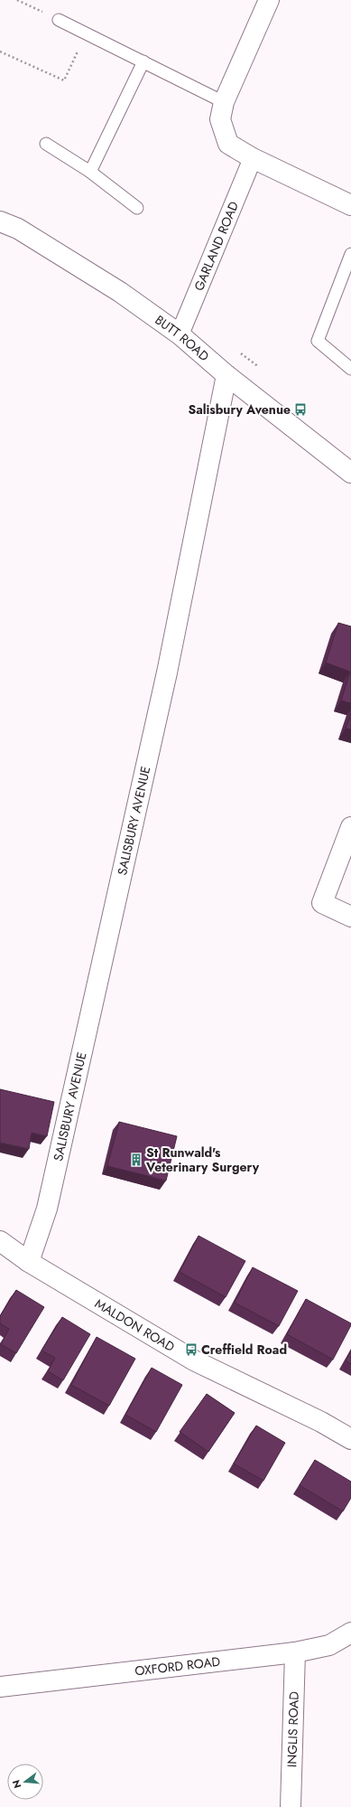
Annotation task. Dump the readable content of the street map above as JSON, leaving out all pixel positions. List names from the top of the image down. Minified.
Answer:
{"streets":{"street":["GARLAND ROAD","BUTT ROAD","SALISBURY AVENUE","MALDON ROAD","OXFORD ROAD","INGLIS ROAD"]},"crossings":[["GARLAND ROAD","BUTT ROAD"],["BUTT ROAD","SALISBURY AVENUE"],["SALISBURY AVENUE","MALDON ROAD"],["OXFORD ROAD","INGLIS ROAD"]],"places":{"bus stop":["Salisbury Avenue","Creffield Road"],"building":["St Runwald's Veterinary Surgery"]},"north":"left"}
